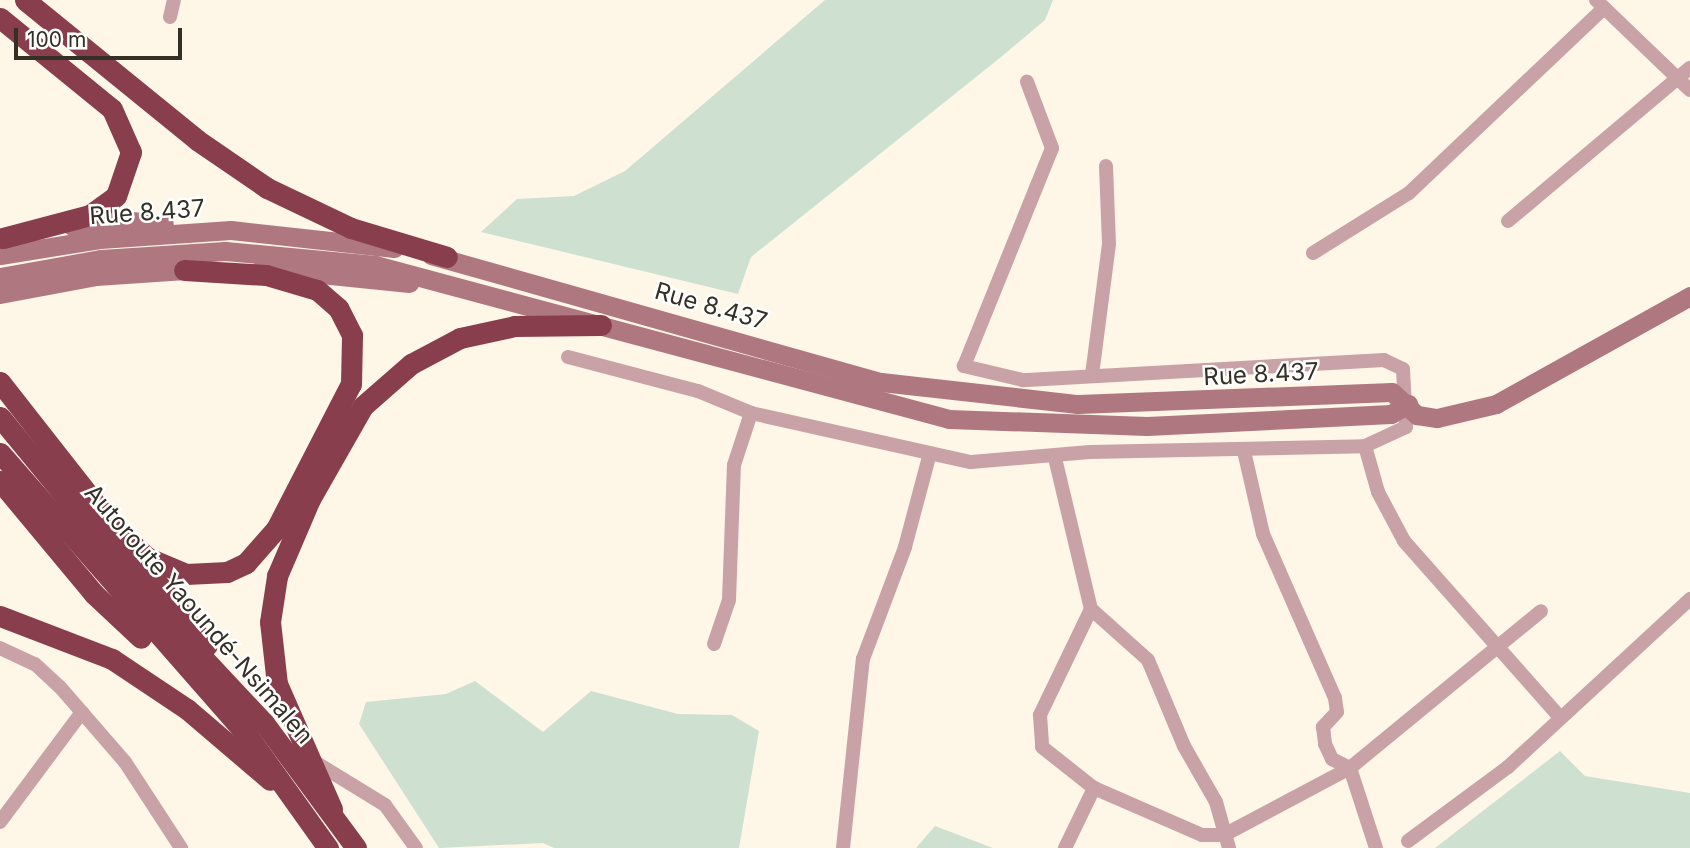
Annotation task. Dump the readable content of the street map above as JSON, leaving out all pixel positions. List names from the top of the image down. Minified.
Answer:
{"streets":{"highway":["Autoroute Yaoundé-Nsimalen"],"main road":["Rue 8.437"]},"scale_bar":"100 m"}
